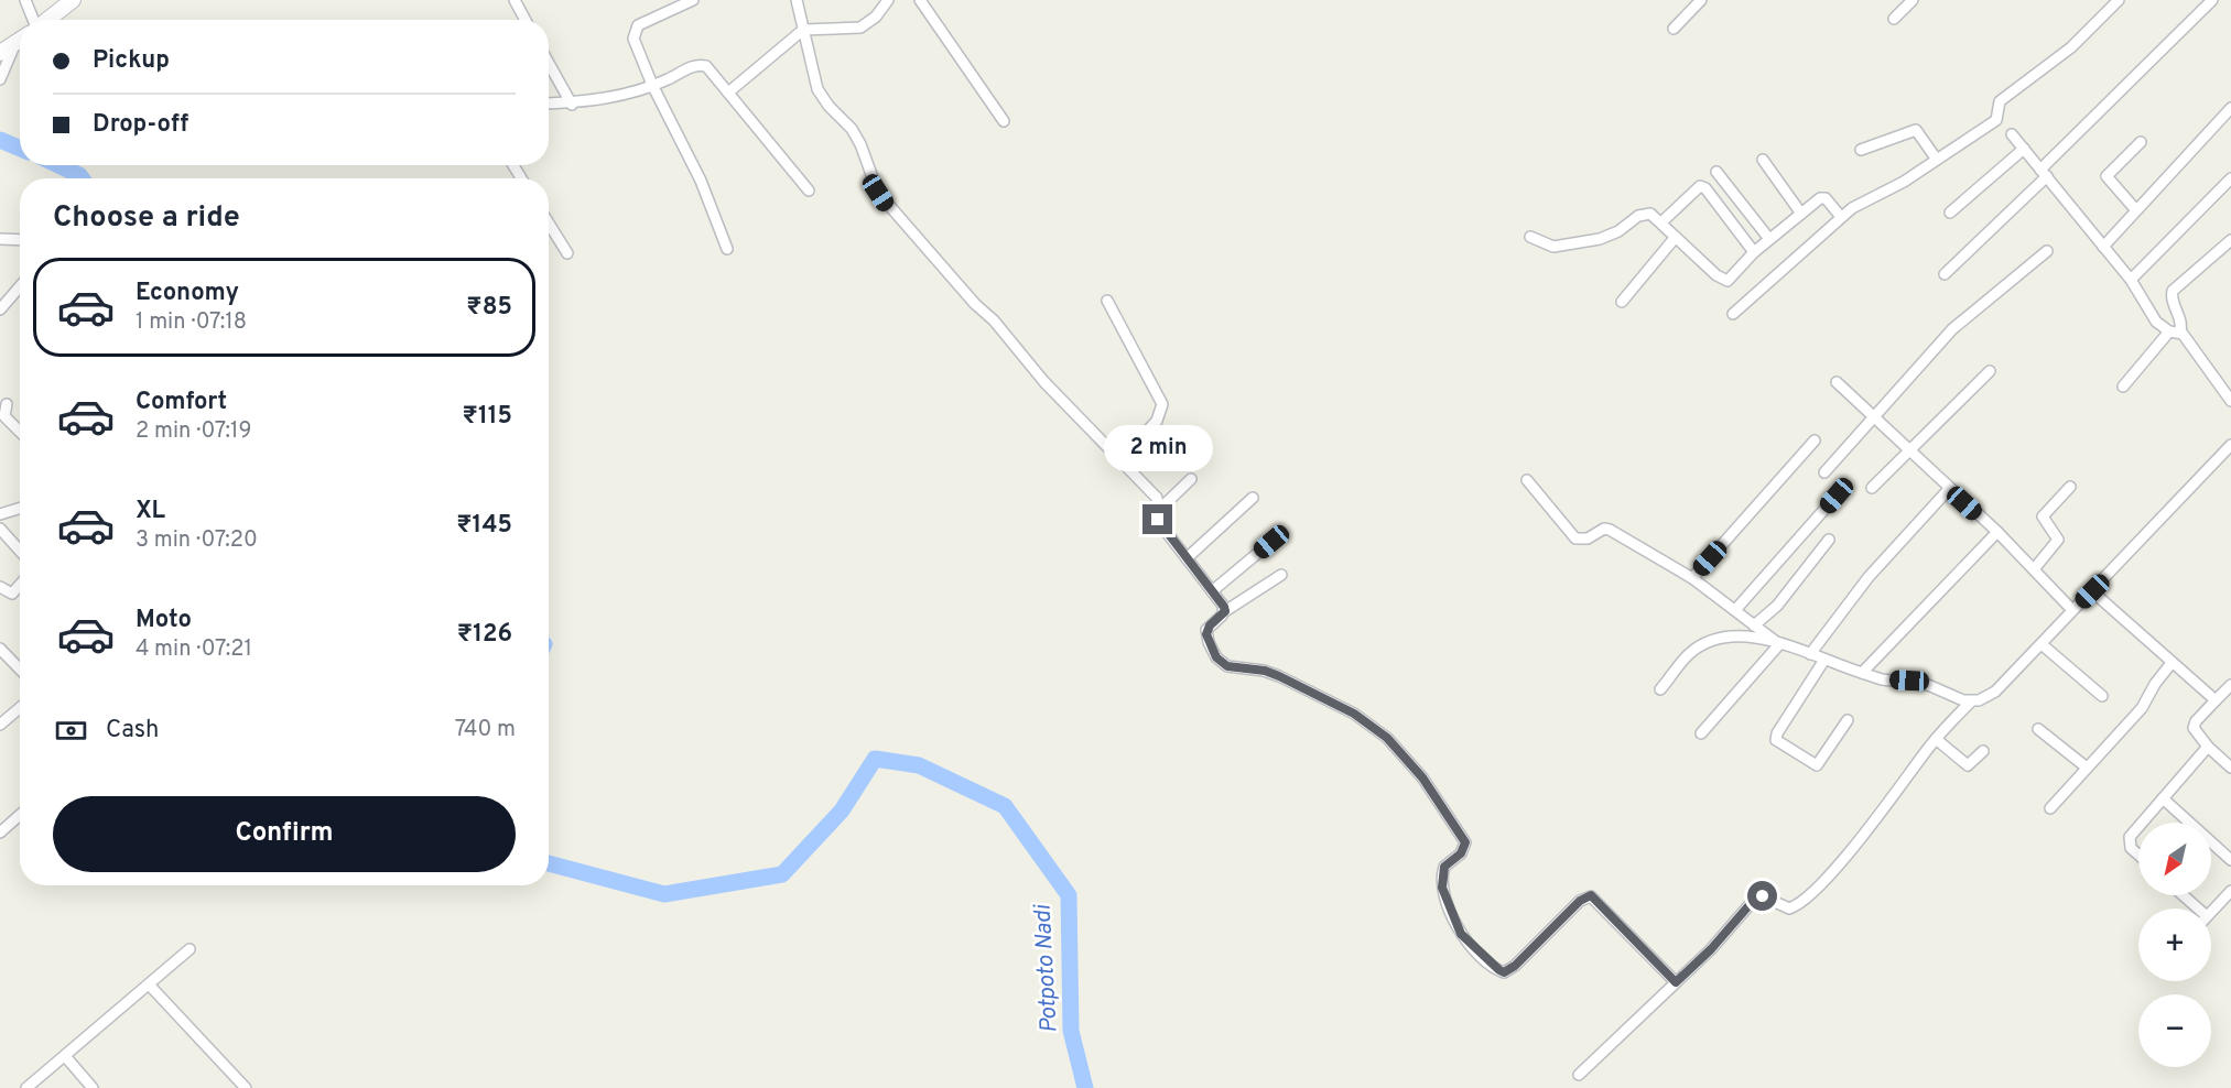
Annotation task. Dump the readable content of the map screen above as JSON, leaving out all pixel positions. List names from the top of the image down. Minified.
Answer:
{"water":["Potpoto Nadi"],"north":"bottom left","page":{"banner":["Pickup","Drop-off"],"heading":"Choose a ride","list":[{"name":"Economy","note":"1 min · 07:18","value":"₹85"},{"name":"Comfort","note":"2 min · 07:19","value":"₹115"},{"name":"XL","note":"3 min · 07:20","value":"₹145"},{"name":"Moto","note":"4 min · 07:21","value":"₹126"}],"bubble":"2 min","pay":["Cash","740 m"],"buttons":"Confirm","map_buttons":["+","−"]}}
